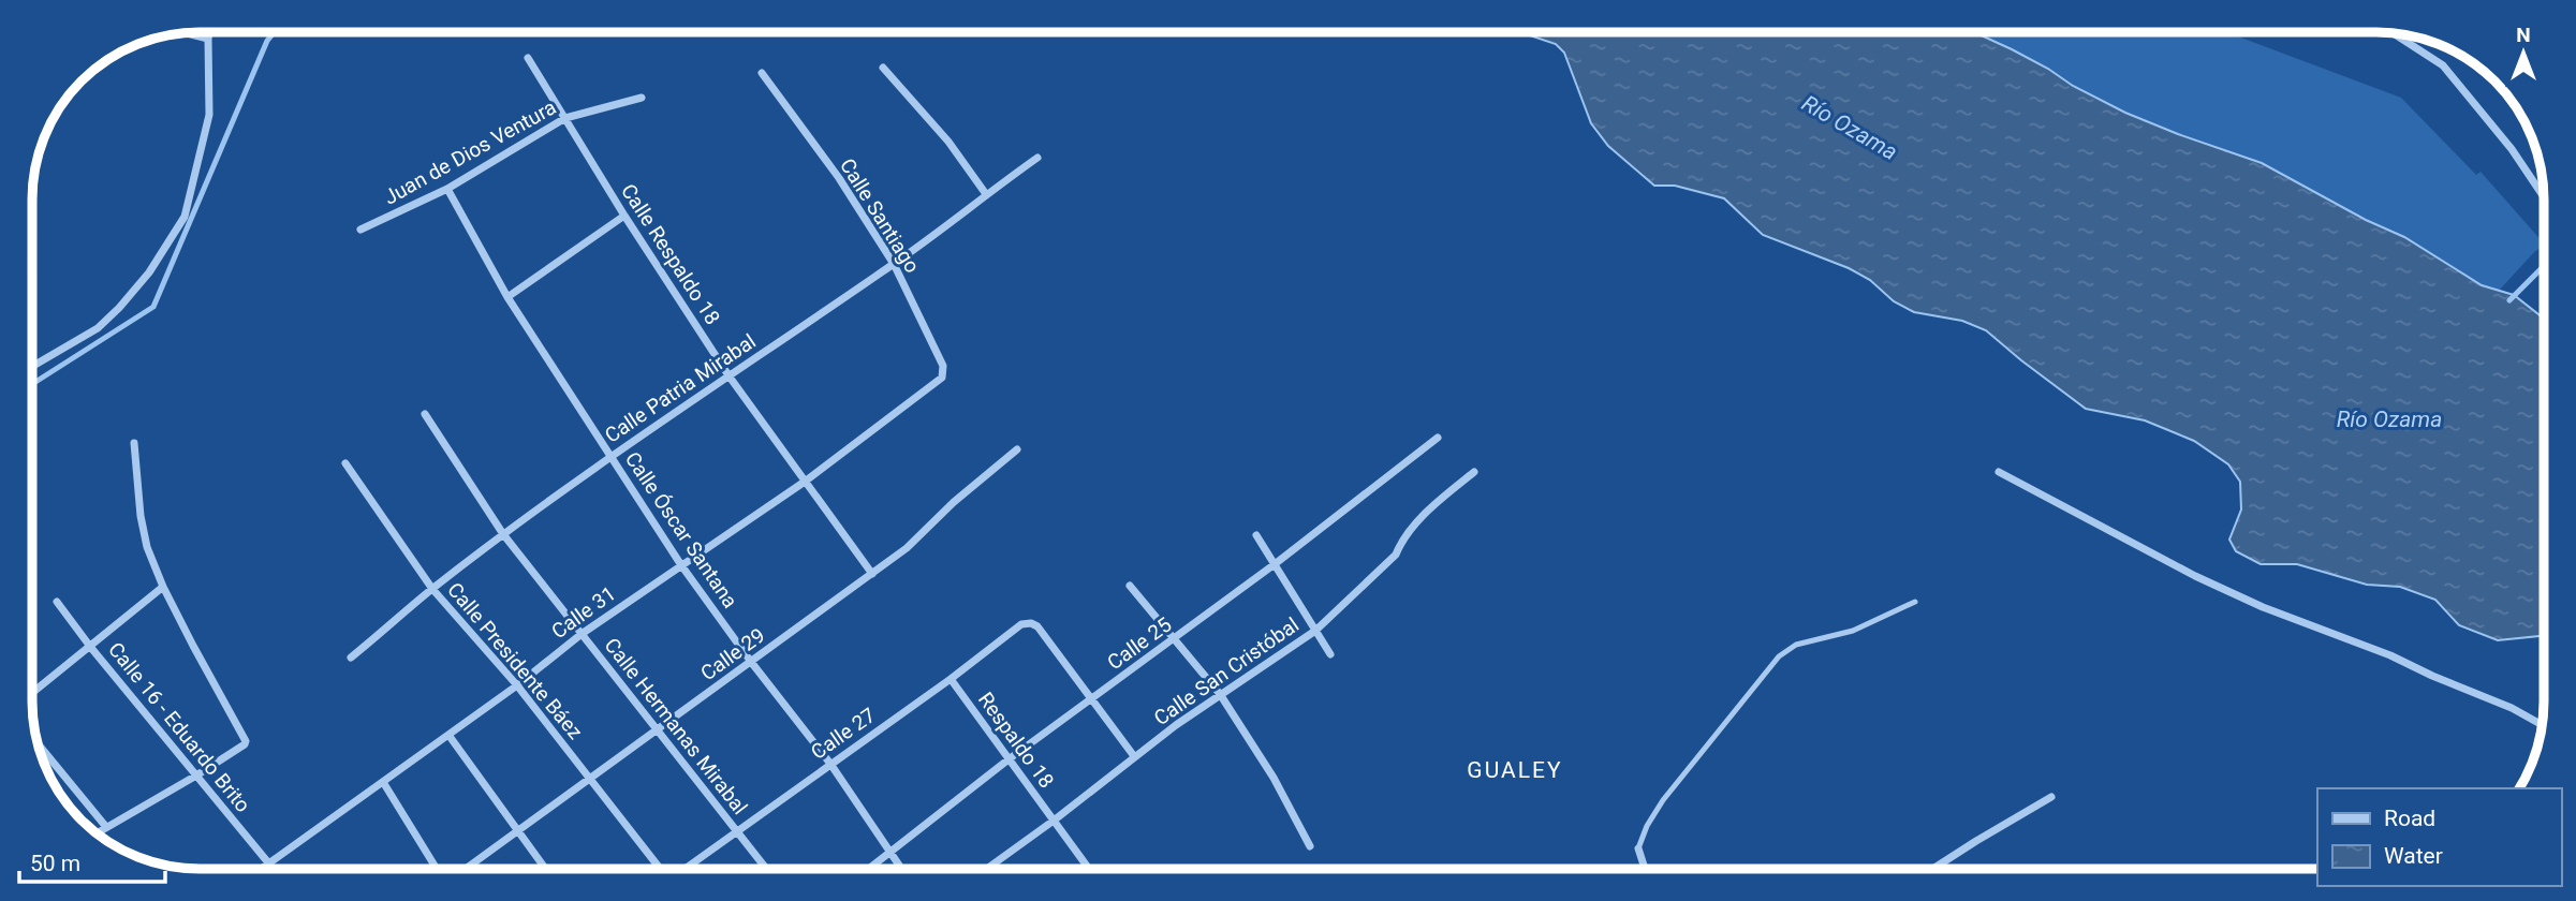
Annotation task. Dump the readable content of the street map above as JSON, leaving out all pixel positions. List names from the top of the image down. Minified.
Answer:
{"streets":{"street":["Juan de Dios Ventura","Calle Santiago","Calle Respaldo 18","Calle Patria Mirabal","Calle Óscar Santana","Calle 31","Calle 25","Calle 29","Calle Presidente Báez","Calle San Cristóbal","Calle Hermanas Mirabal","Calle 16 - Eduardo Brito","Calle 27","Respaldo 18"]},"crossings":[["Juan de Dios Ventura","Calle Respaldo 18"],["Juan de Dios Ventura","Calle Óscar Santana"],["Calle Santiago","Calle Patria Mirabal"],["Calle Santiago","Calle 31"],["Calle Respaldo 18","Calle Patria Mirabal"],["Calle Respaldo 18","Calle 31"],["Calle Respaldo 18","Calle 29"],["Calle Patria Mirabal","Calle Óscar Santana"],["Calle Patria Mirabal","Calle Presidente Báez"],["Calle Patria Mirabal","Calle Hermanas Mirabal"],["Calle Óscar Santana","Calle 31"],["Calle Óscar Santana","Calle 25"],["Calle Óscar Santana","Calle 29"],["Calle Óscar Santana","Calle 27"],["Calle 31","Calle Presidente Báez"],["Calle 31","Calle Hermanas Mirabal"],["Calle 31","Calle 16 - Eduardo Brito"],["Calle 25","Calle 27"],["Calle 25","Respaldo 18"],["Calle 29","Calle Presidente Báez"],["Calle 29","Calle Hermanas Mirabal"],["Calle San Cristóbal","Respaldo 18"],["Calle Hermanas Mirabal","Calle 27"],["Calle 27","Respaldo 18"]],"districts":["GUALEY"],"water":["Río Ozama"],"legend":["Road","Water"],"scale_bar":"50 m","north":"top"}
